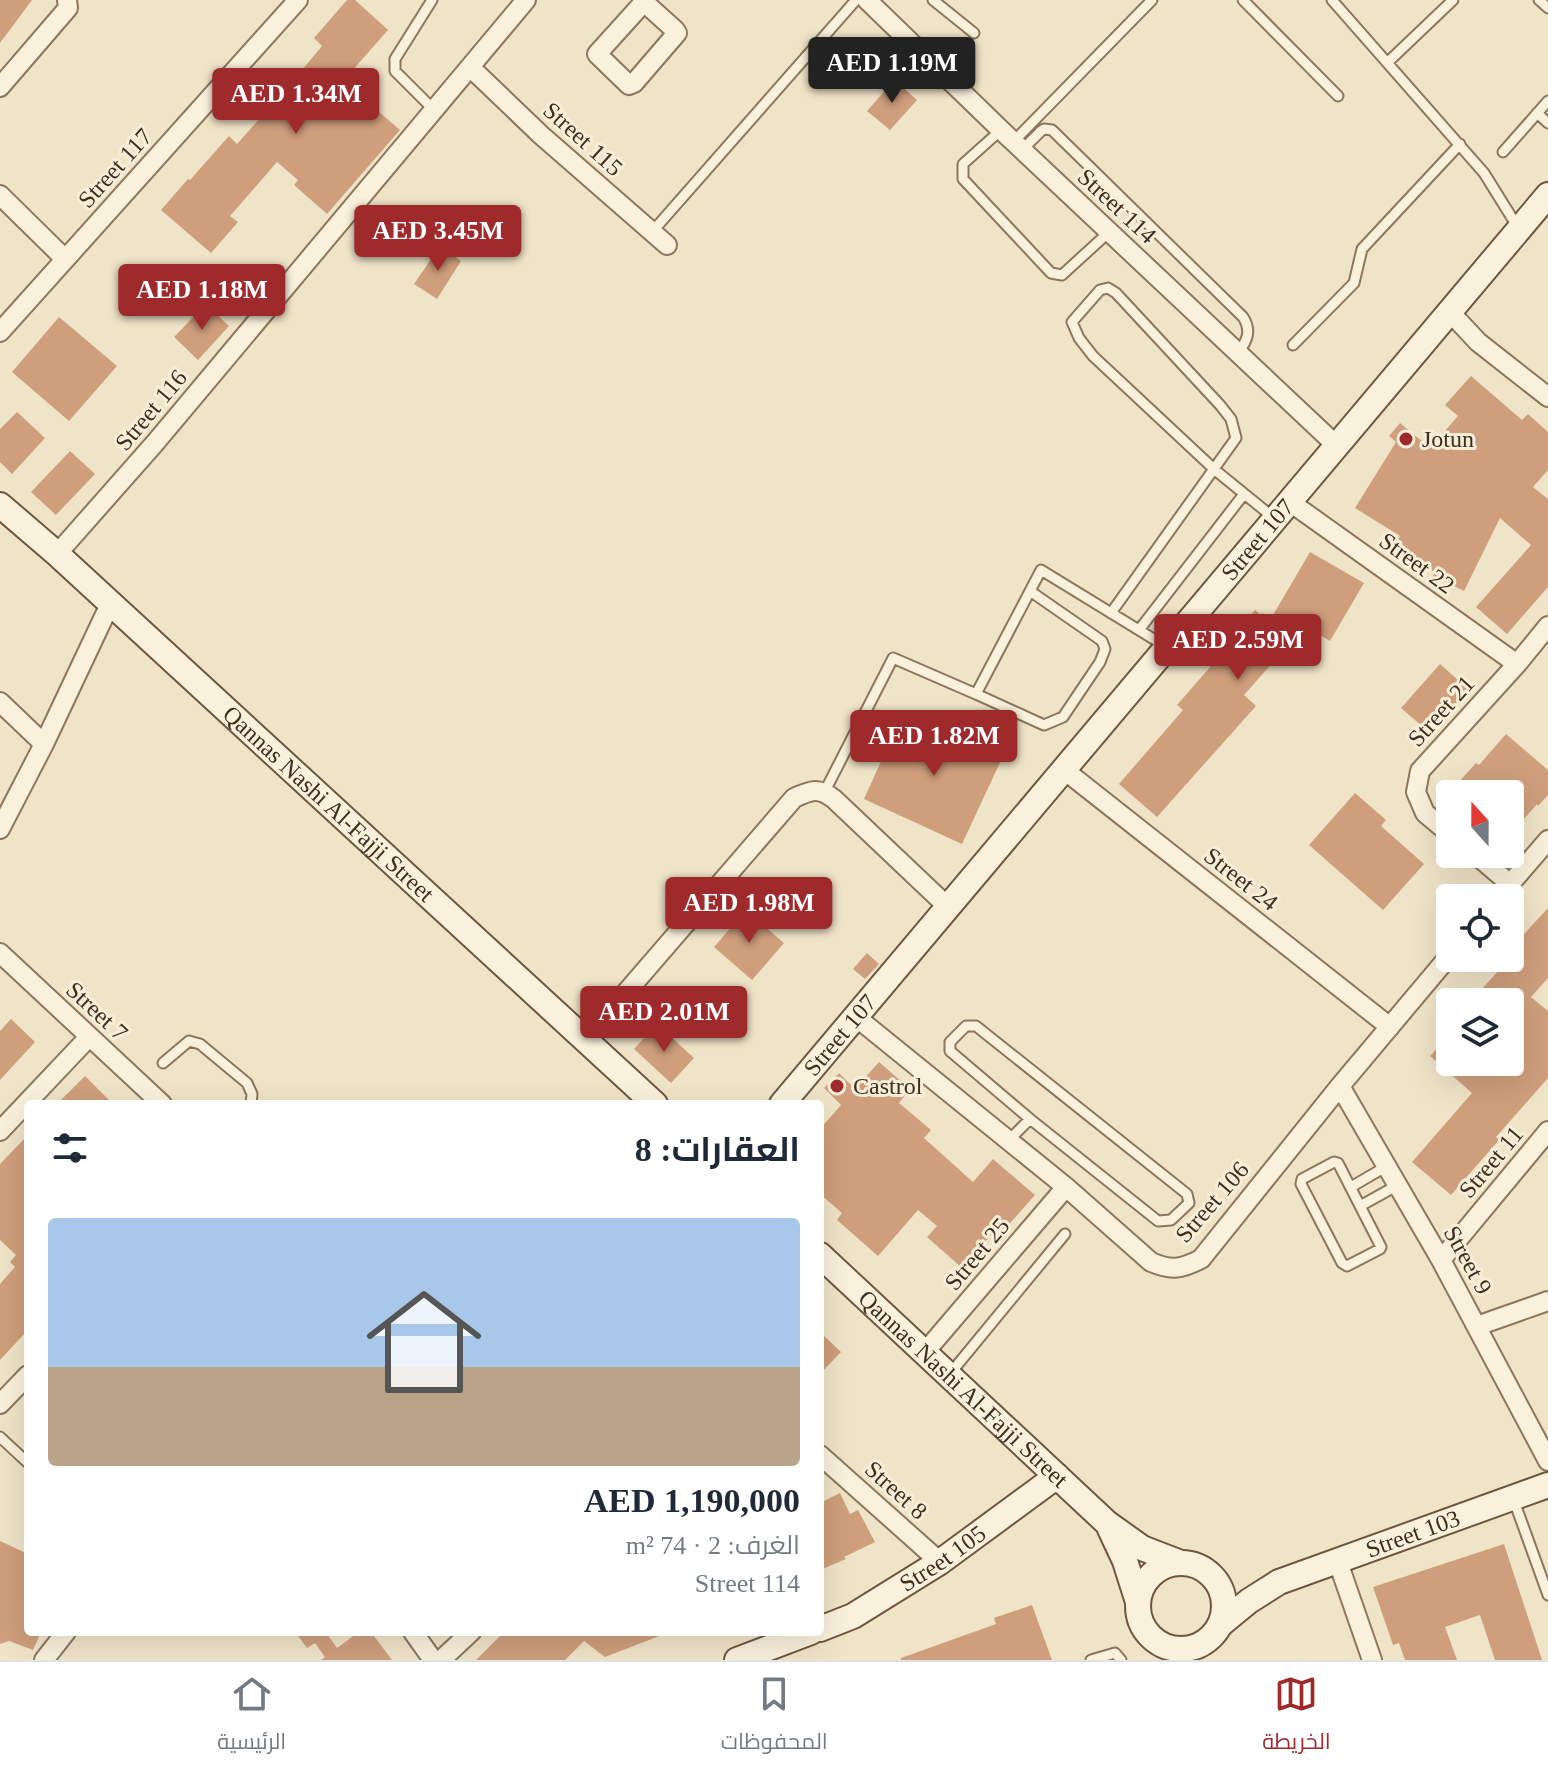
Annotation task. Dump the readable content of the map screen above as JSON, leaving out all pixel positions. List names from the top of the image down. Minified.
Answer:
{"streets":{"street":["Street 115","Street 117","Street 114","Street 116","Street 107","Street 22","Street 21","Qannas Nashi Al-Fajji Street","Street 24","Street 7","Street 11","Street 106","Street 25","Street 9","Street 8","Street 103","Street 105"]},"crossings":[["Street 115","Street 116"],["Street 114","Street 107"],["Street 116","Qannas Nashi Al-Fajji Street"],["Street 107","Street 22"],["Street 107","Street 24"],["Street 107","Street 106"],["Street 22","Street 21"],["Qannas Nashi Al-Fajji Street","Street 25"],["Qannas Nashi Al-Fajji Street","Street 103"],["Qannas Nashi Al-Fajji Street","Street 105"],["Street 24","Street 106"],["Street 11","Street 9"],["Street 106","Street 25"],["Street 106","Street 9"],["Street 8","Street 105"]],"places":["Jotun","Castrol"],"north":"top","page":{"price":["AED 1.19M","AED 1.34M","AED 3.45M","AED 1.18M","AED 2.59M","AED 1.82M","AED 1.98M","AED 2.01M"],"heading":"العقارات: 8","list":[{"name":"AED 1,190,000","note":"الغرف: 2 · 74 m² · Street 114"}],"tabs":["الخريطة","المحفوظات","الرئيسية"]}}
